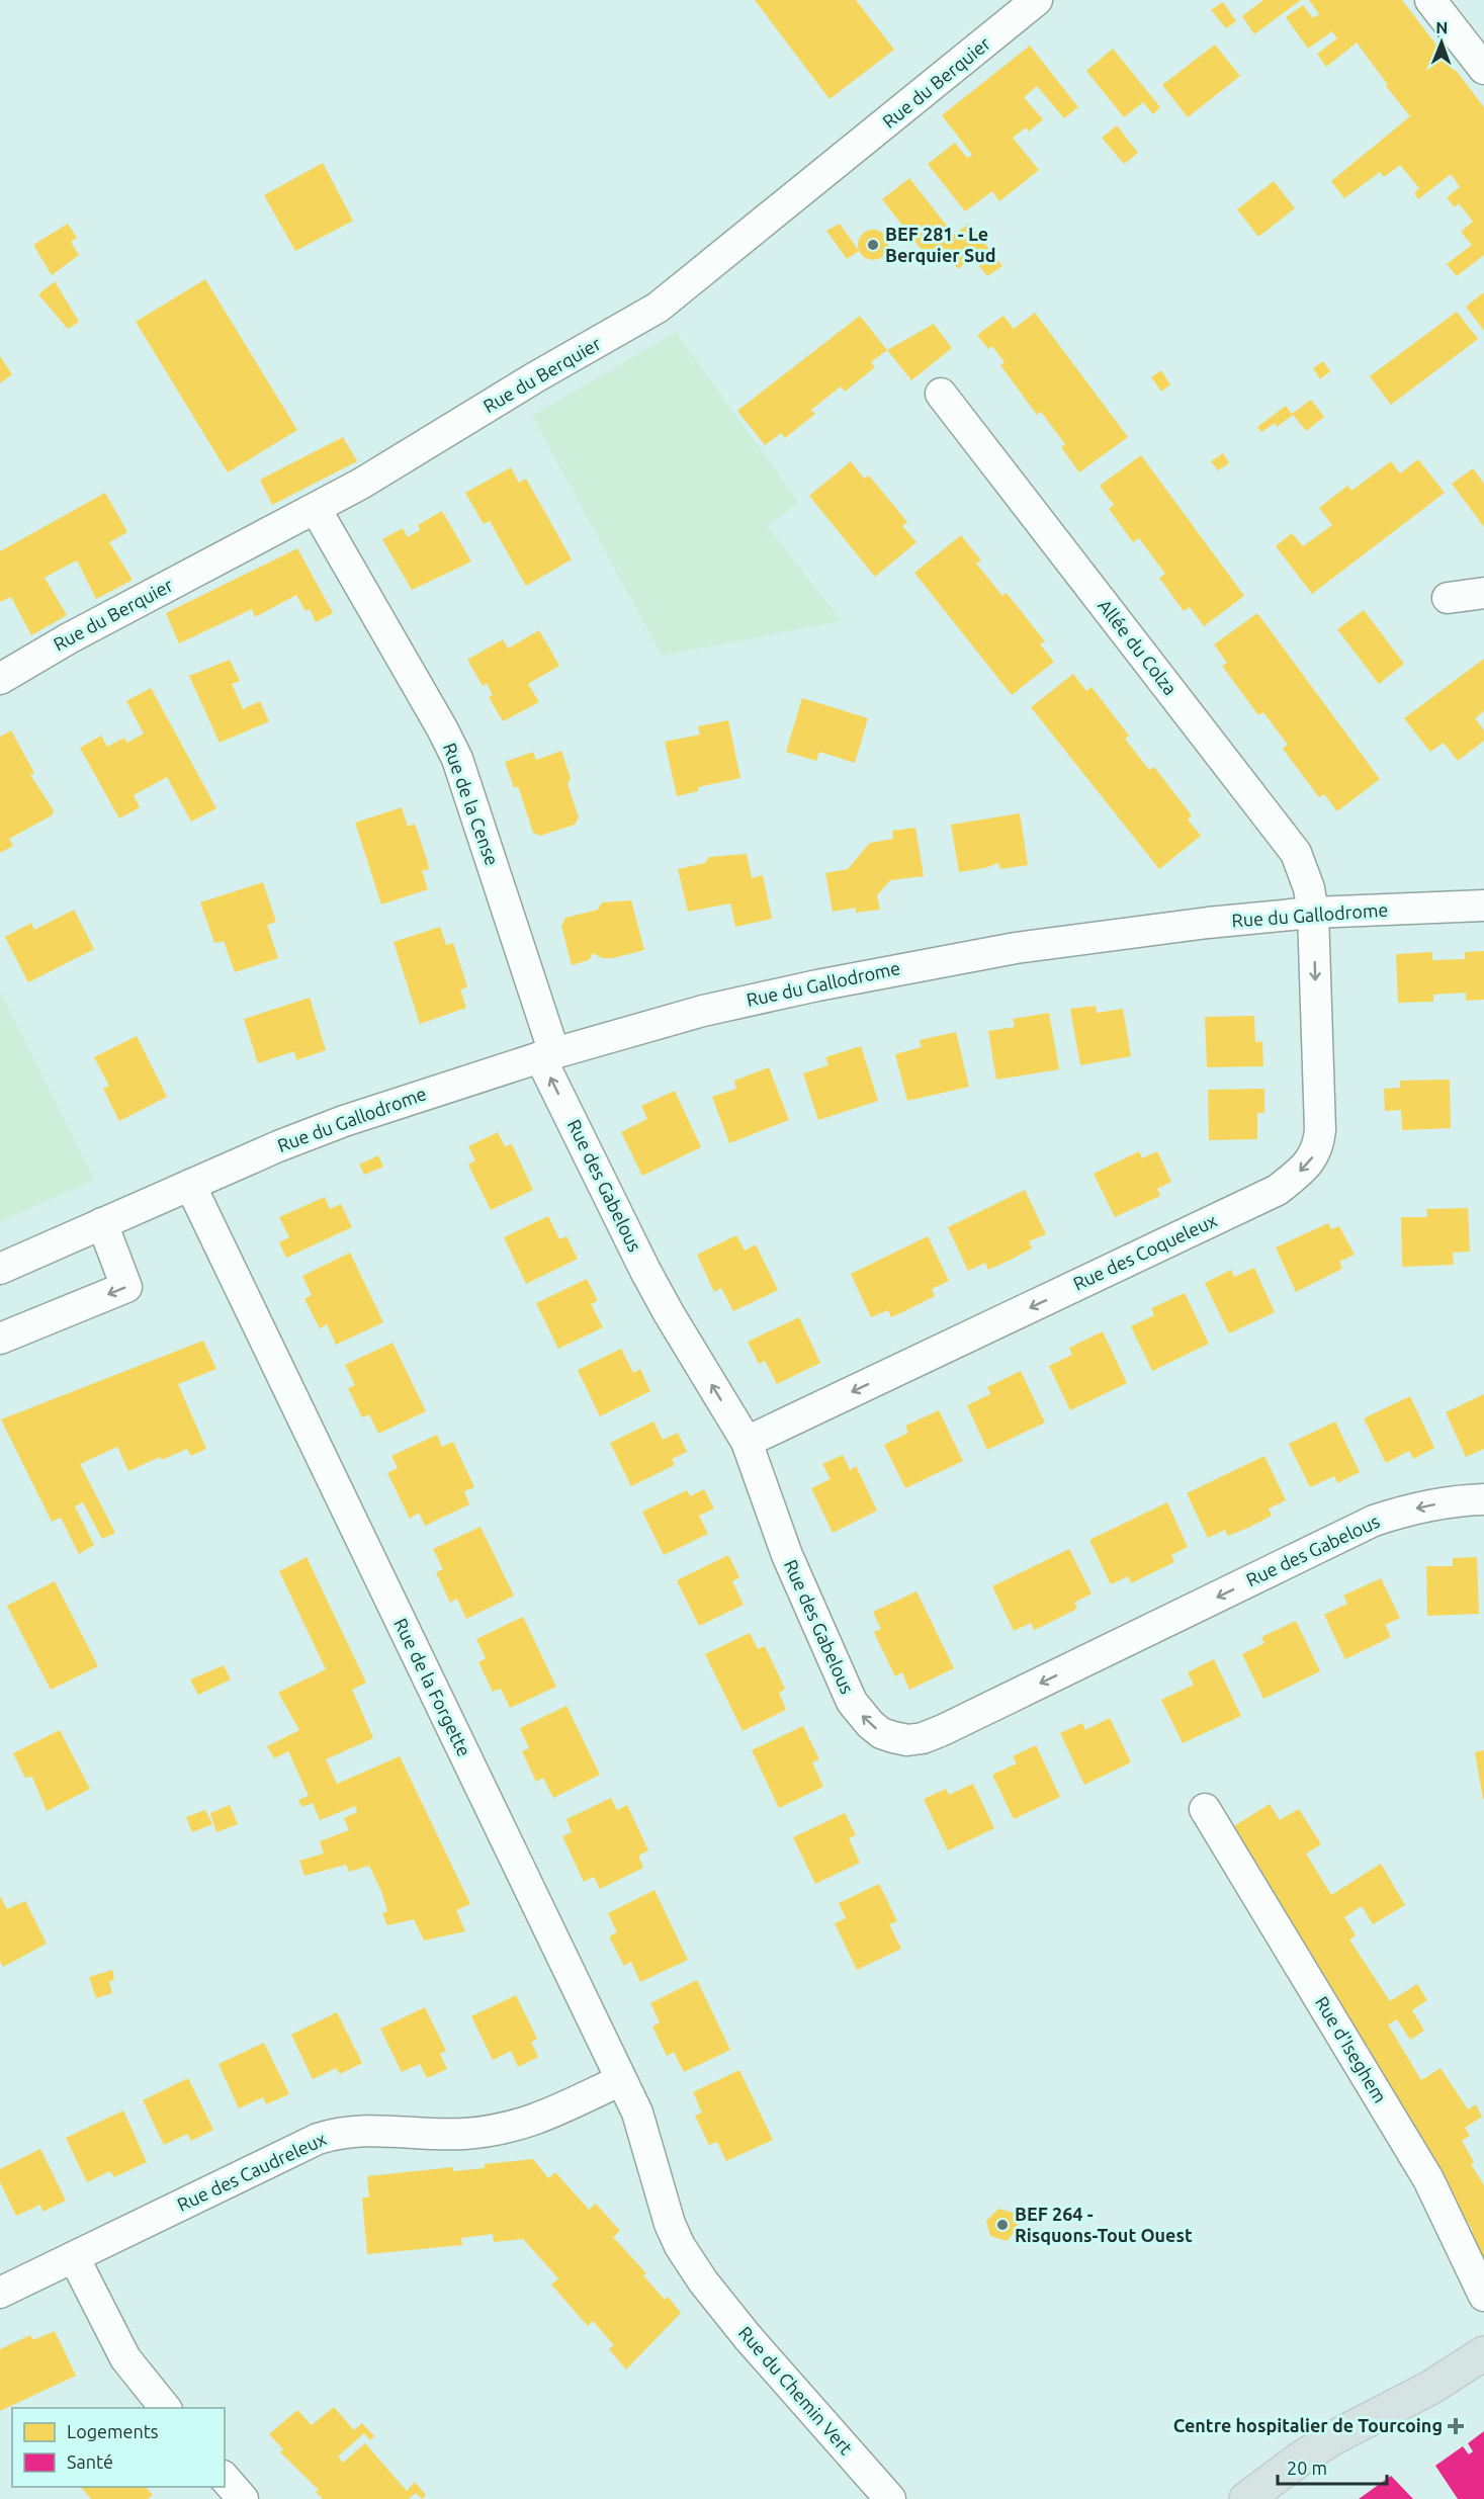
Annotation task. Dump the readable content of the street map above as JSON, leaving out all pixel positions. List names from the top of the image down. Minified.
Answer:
{"streets":{"street":["Rue du Berquier","Allée du Colza","Rue de la Cense","Rue du Gallodrome","Rue des Gabelous","Rue des Coqueleux","Rue de la Forgette","Rue d'Iseghem","Rue des Caudreleux","Rue du Chemin Vert"]},"crossings":[["Rue du Berquier","Rue de la Cense"],["Allée du Colza","Rue du Gallodrome"],["Allée du Colza","Rue des Coqueleux"],["Rue de la Cense","Rue du Gallodrome"],["Rue de la Cense","Rue des Gabelous"],["Rue du Gallodrome","Rue des Gabelous"],["Rue du Gallodrome","Rue des Coqueleux"],["Rue du Gallodrome","Rue de la Forgette"],["Rue des Gabelous","Rue des Coqueleux"],["Rue de la Forgette","Rue des Caudreleux"],["Rue de la Forgette","Rue du Chemin Vert"]],"one_way":["Rue des Coqueleux"],"places":{"other":["BEF 281 - Le Berquier Sud","BEF 264 - Risquons-Tout Ouest"],"health":["Centre hospitalier de Tourcoing"]},"legend":["Logements","Santé"],"scale_bar":"20 m","north":"top"}
